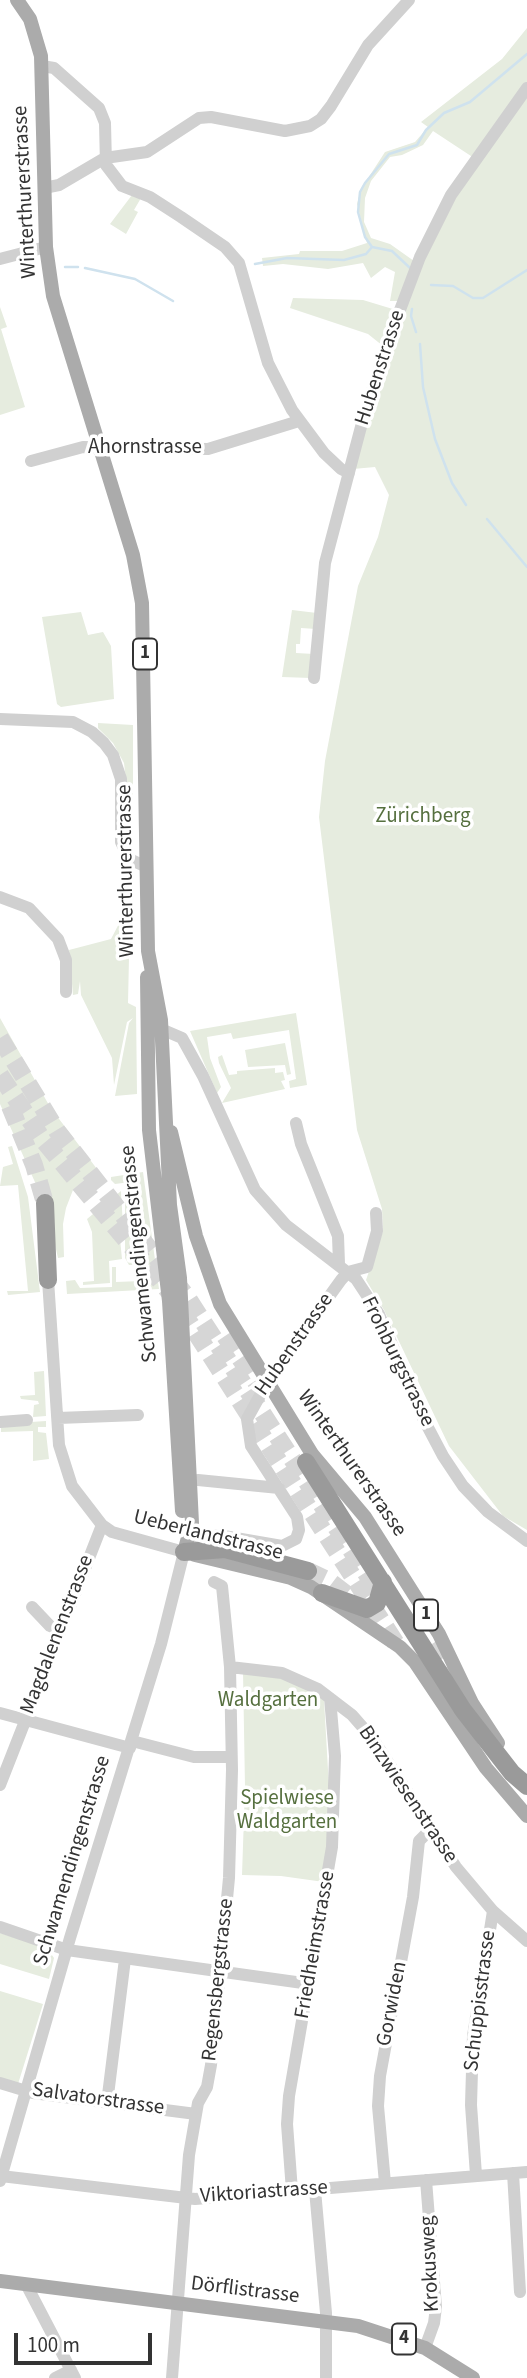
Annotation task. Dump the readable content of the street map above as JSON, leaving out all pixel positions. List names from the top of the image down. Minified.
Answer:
{"streets":{"main road":["Winterthurerstrasse","1","Schwamendingenstrasse","Ueberlandstrasse","Dörflistrasse","4"],"street":["Hubenstrasse","Ahornstrasse","Frohburgstrasse","Magdalenenstrasse","Binzwiesenstrasse","Friedheimstrasse","Regensbergstrasse","Schuppisstrasse","Gorwiden","Salvatorstrasse","Viktoriastrasse","Krokusweg"]},"crossings":[["Winterthurerstrasse","Hubenstrasse"],["Winterthurerstrasse","Ahornstrasse"],["Winterthurerstrasse","Schwamendingenstrasse"],["Winterthurerstrasse","Frohburgstrasse"],["Hubenstrasse","Frohburgstrasse"],["Schwamendingenstrasse","Ueberlandstrasse"],["Schwamendingenstrasse","Salvatorstrasse"],["Schwamendingenstrasse","Viktoriastrasse"],["Ueberlandstrasse","Magdalenenstrasse"],["Binzwiesenstrasse","Friedheimstrasse"],["Binzwiesenstrasse","Regensbergstrasse"],["Binzwiesenstrasse","Schuppisstrasse"],["Binzwiesenstrasse","Gorwiden"],["Friedheimstrasse","Viktoriastrasse"],["Regensbergstrasse","Salvatorstrasse"],["Regensbergstrasse","Viktoriastrasse"],["Regensbergstrasse","Dörflistrasse"],["Schuppisstrasse","Viktoriastrasse"],["Gorwiden","Viktoriastrasse"],["Viktoriastrasse","Krokusweg"],["Krokusweg","Dörflistrasse"]],"parks":["Zürichberg","Waldgarten","Spielwiese Waldgarten"],"scale_bar":"100 m"}
